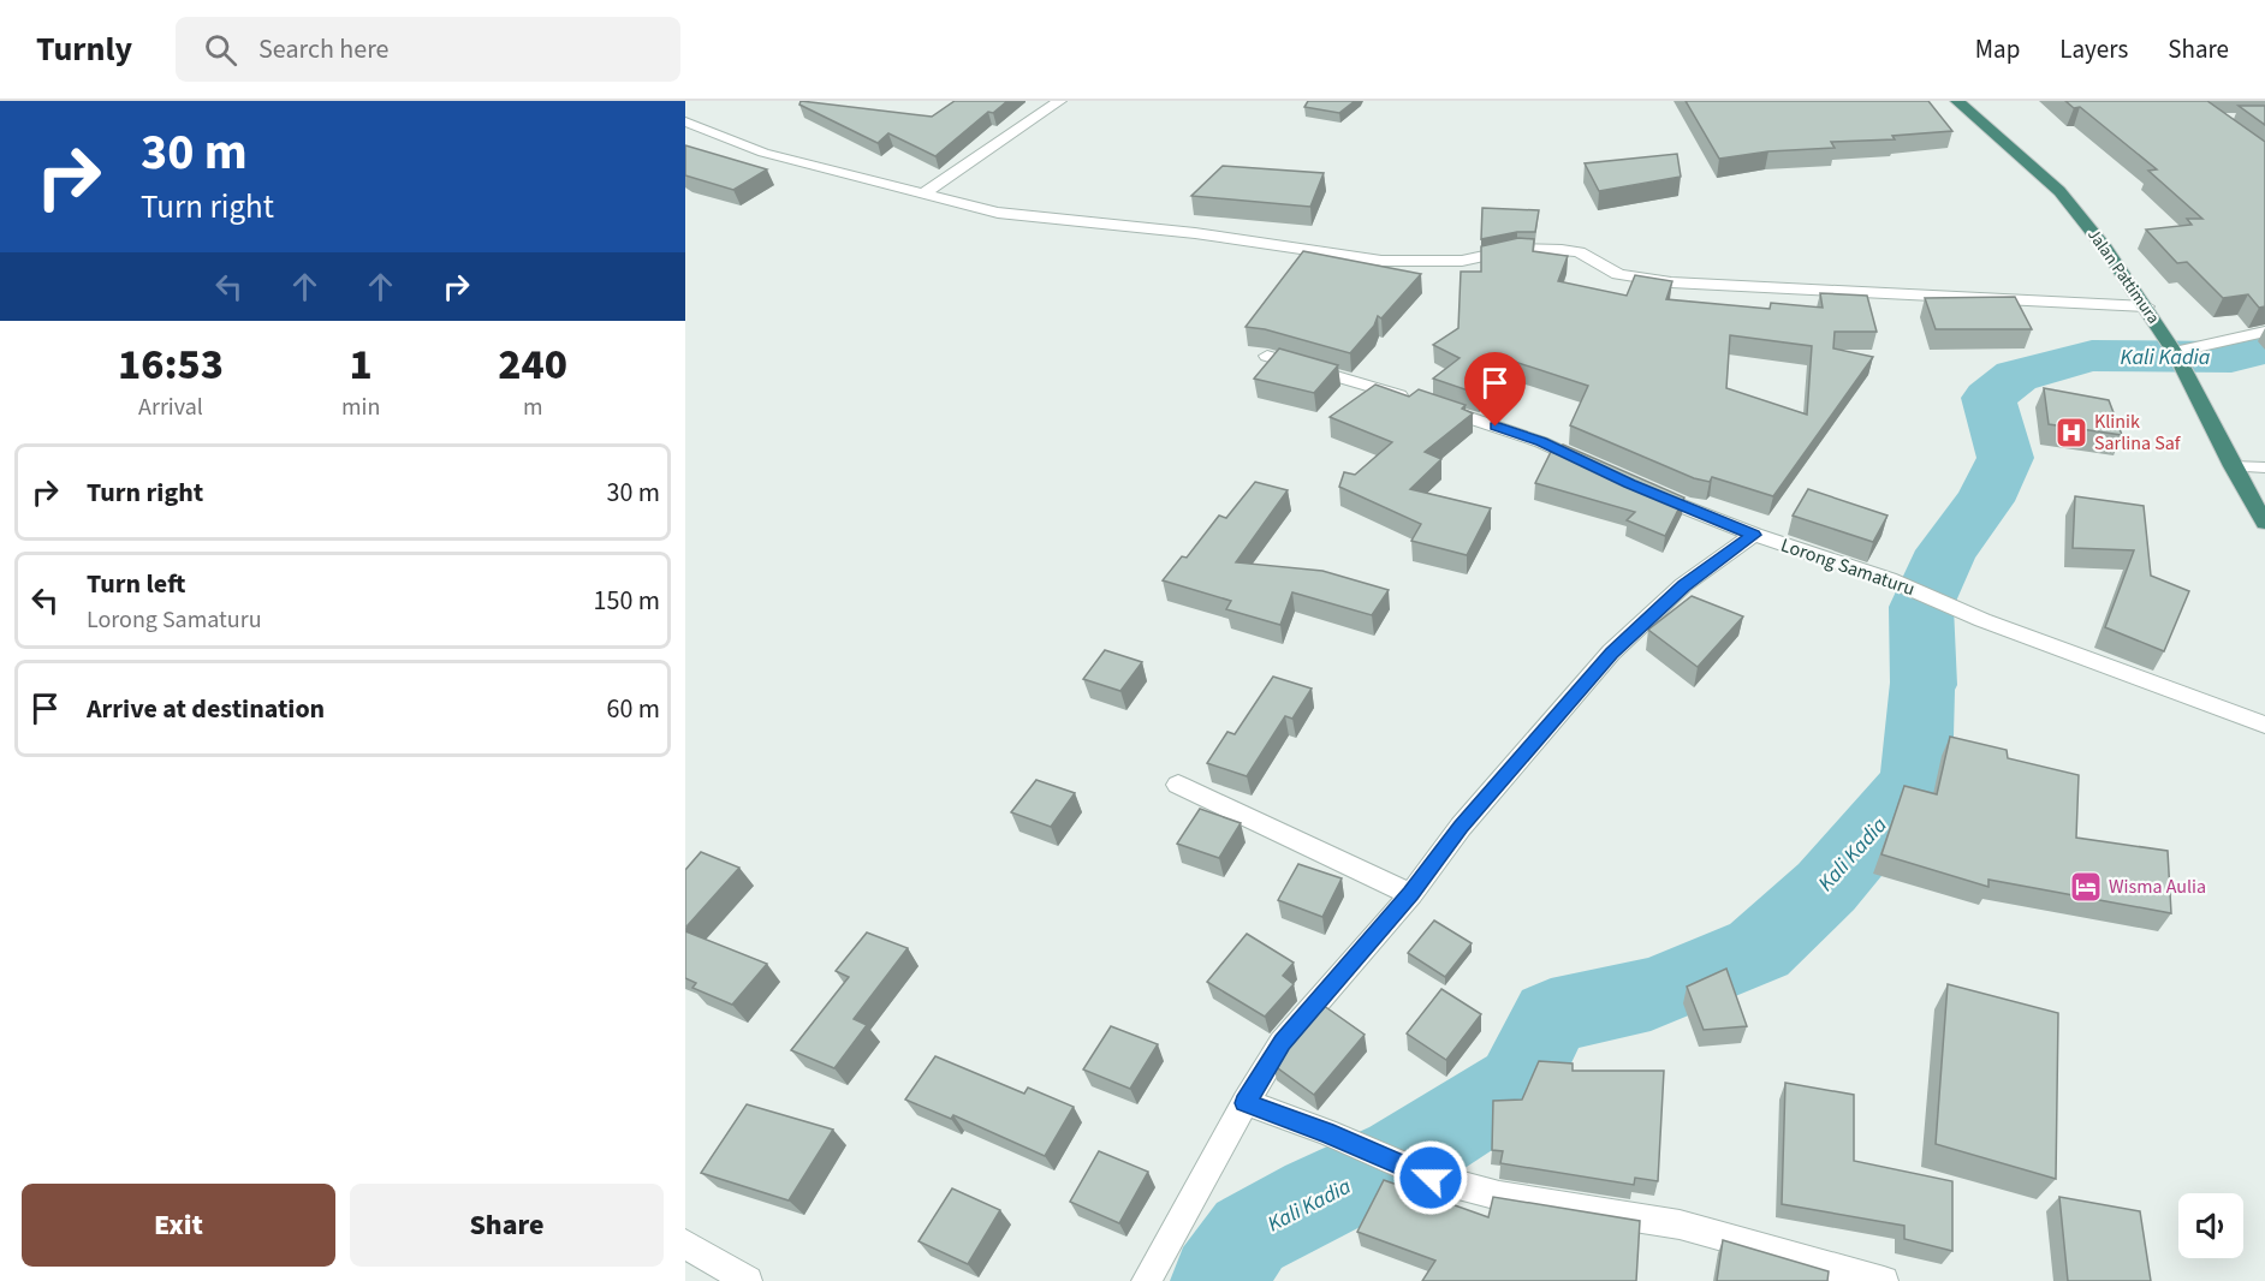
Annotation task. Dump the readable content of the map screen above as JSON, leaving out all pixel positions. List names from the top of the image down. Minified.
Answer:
{"streets":{"highway":["Jalan Pattimura"],"street":["Lorong Samaturu"]},"water":["Kali Kadia"],"places":{"hospital":["Klinik Sarlina Saf"],"hotel":["Wisma Aulia"]},"page":{"header":"Turnly","search":"Search here","nav":["Map","Layers","Share"],"turn":["30 m","Turn right"],"eta":["16:53","Arrival","1","min","240","m"],"list":[{"name":"Turn right","value":"30 m"},{"name":"Turn left","note":"Lorong Samaturu","value":"150 m"},{"name":"Arrive at destination","value":"60 m"}],"buttons":["Exit","Share"]}}
